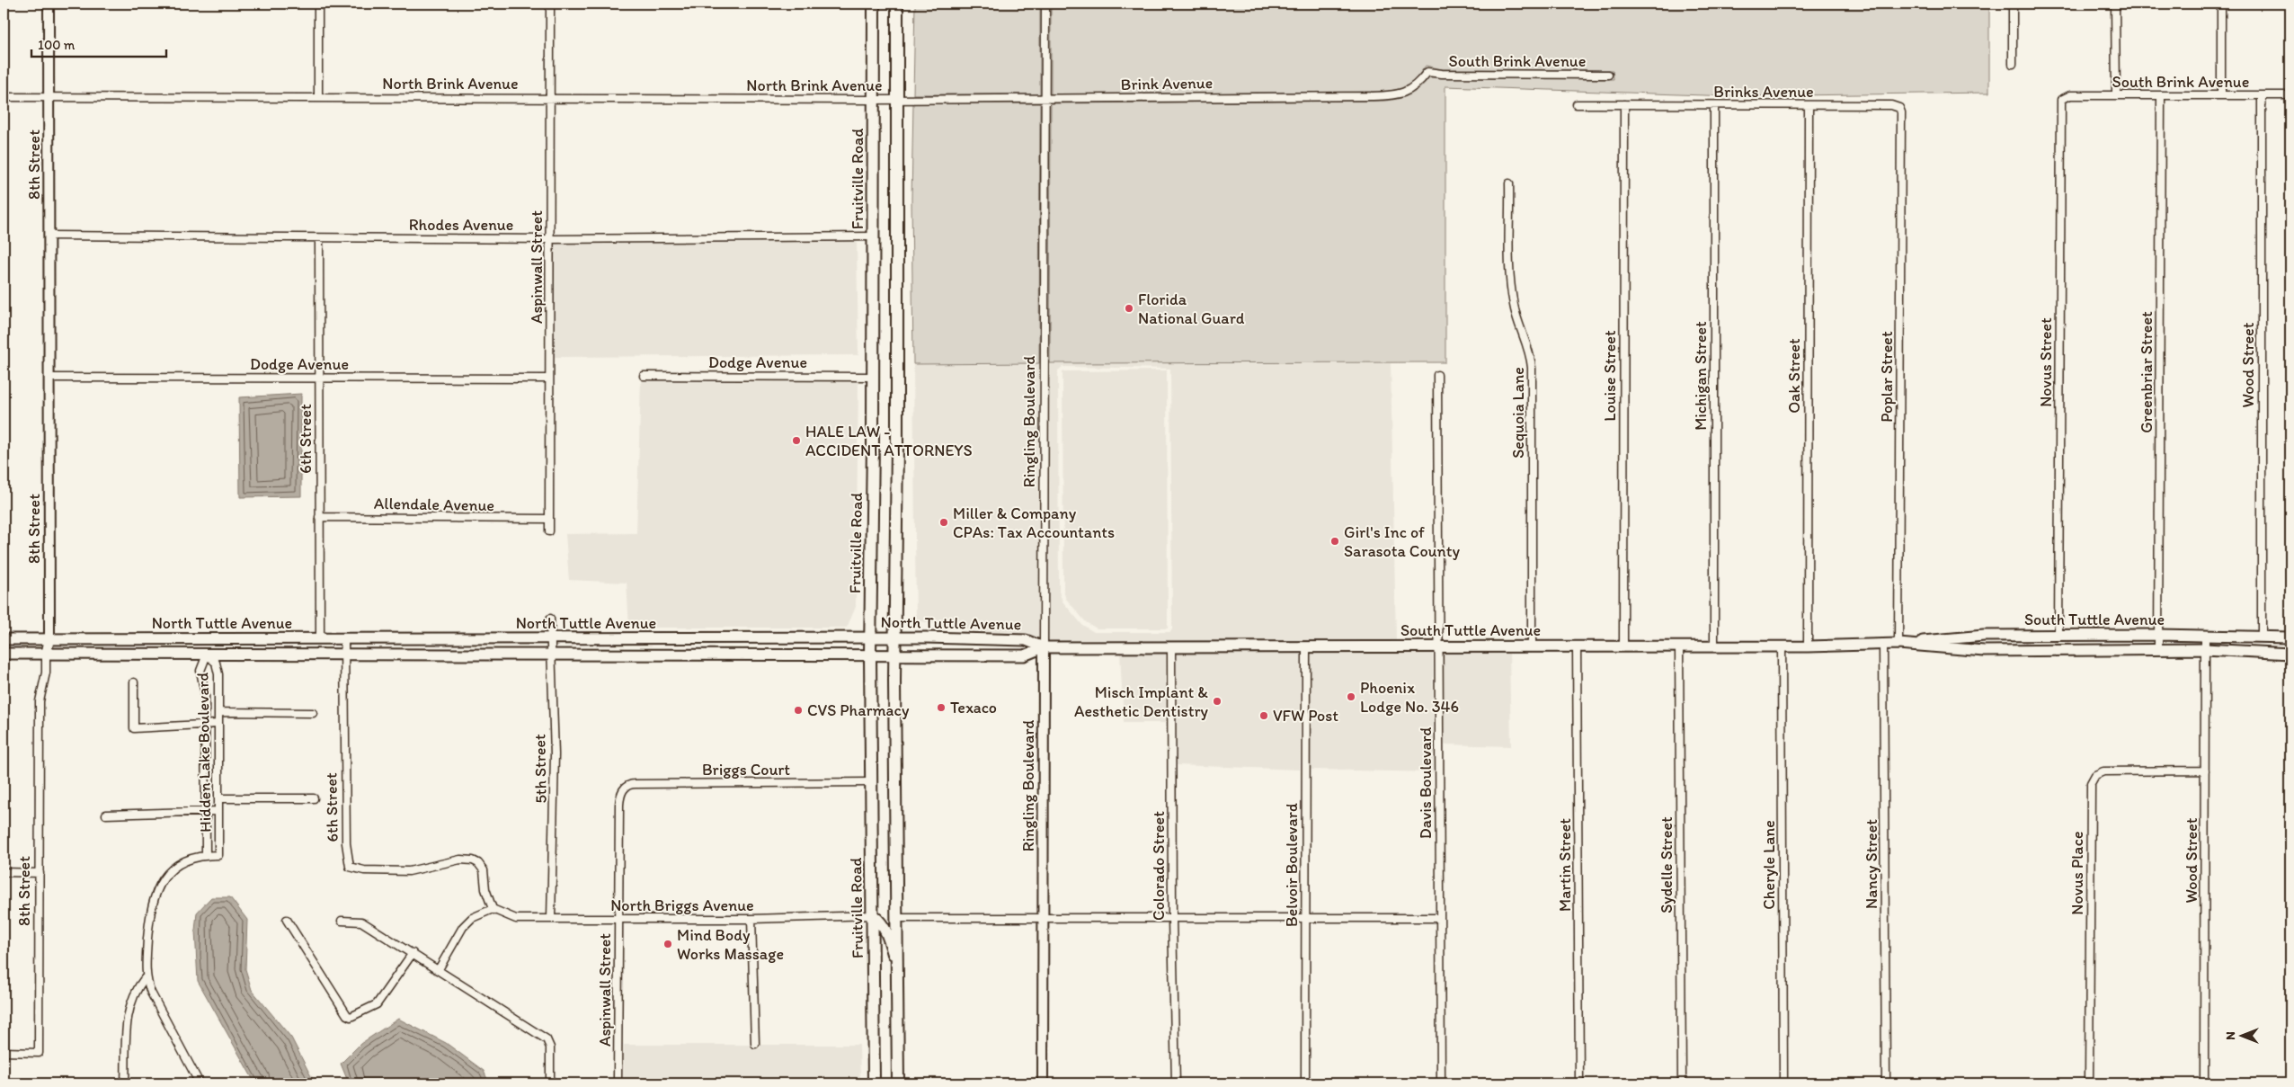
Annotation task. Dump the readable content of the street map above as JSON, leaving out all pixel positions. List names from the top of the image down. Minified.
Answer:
{"streets":{"main road":["Fruitville Road","South Tuttle Avenue","North Tuttle Avenue"],"street":["South Brink Avenue","North Brink Avenue","Brink Avenue","Brinks Avenue","8th Street","Rhodes Avenue","Aspinwall Street","Dodge Avenue","Novus Street","Wood Street","Greenbriar Street","Louise Street","Michigan Street","Oak Street","Poplar Street","Sequoia Lane","Ringling Boulevard","6th Street","Allendale Avenue","Hidden Lake Boulevard","5th Street","Briggs Court","Davis Boulevard","Nancy Street","Belvoir Boulevard","Martin Street","Sydelle Street","Cheryle Lane","Colorado Street","Novus Place","North Briggs Avenue"]},"crossings":[["South Brink Avenue","Brink Avenue"],["South Brink Avenue","Novus Street"],["South Brink Avenue","Wood Street"],["South Brink Avenue","Greenbriar Street"],["North Brink Avenue","Brink Avenue"],["North Brink Avenue","8th Street"],["North Brink Avenue","Fruitville Road"],["North Brink Avenue","Aspinwall Street"],["Brink Avenue","Ringling Boulevard"],["Brinks Avenue","Louise Street"],["Brinks Avenue","Michigan Street"],["Brinks Avenue","Oak Street"],["Brinks Avenue","Poplar Street"],["8th Street","Rhodes Avenue"],["8th Street","Dodge Avenue"],["8th Street","North Tuttle Avenue"],["Fruitville Road","Rhodes Avenue"],["Fruitville Road","Dodge Avenue"],["Fruitville Road","North Tuttle Avenue"],["Fruitville Road","Briggs Court"],["Fruitville Road","North Briggs Avenue"],["Rhodes Avenue","Aspinwall Street"],["Rhodes Avenue","6th Street"],["Aspinwall Street","Dodge Avenue"],["Aspinwall Street","Allendale Avenue"],["Aspinwall Street","Briggs Court"],["Aspinwall Street","North Briggs Avenue"],["Dodge Avenue","6th Street"],["Novus Street","South Tuttle Avenue"],["Wood Street","South Tuttle Avenue"],["Wood Street","Novus Place"],["Greenbriar Street","South Tuttle Avenue"],["Louise Street","South Tuttle Avenue"],["Michigan Street","South Tuttle Avenue"],["Oak Street","South Tuttle Avenue"],["Poplar Street","South Tuttle Avenue"],["Sequoia Lane","South Tuttle Avenue"],["Ringling Boulevard","South Tuttle Avenue"],["Ringling Boulevard","North Tuttle Avenue"],["6th Street","Allendale Avenue"],["6th Street","North Tuttle Avenue"],["6th Street","North Briggs Avenue"],["South Tuttle Avenue","North Tuttle Avenue"],["South Tuttle Avenue","Davis Boulevard"],["South Tuttle Avenue","Nancy Street"],["South Tuttle Avenue","Belvoir Boulevard"],["South Tuttle Avenue","Martin Street"],["South Tuttle Avenue","Sydelle Street"],["South Tuttle Avenue","Cheryle Lane"],["South Tuttle Avenue","Colorado Street"],["North Tuttle Avenue","Hidden Lake Boulevard"],["North Tuttle Avenue","5th Street"],["5th Street","North Briggs Avenue"]],"places":["Florida National Guard","HALE LAW - ACCIDENT ATTORNEYS","Miller & Company CPAs: Tax Accountants","Girl's Inc of Sarasota County","Phoenix Lodge No. 346","Misch Implant & Aesthetic Dentistry","Texaco","CVS Pharmacy","VFW Post","Mind Body Works Massage"],"scale_bar":"100 m","north":"left"}
